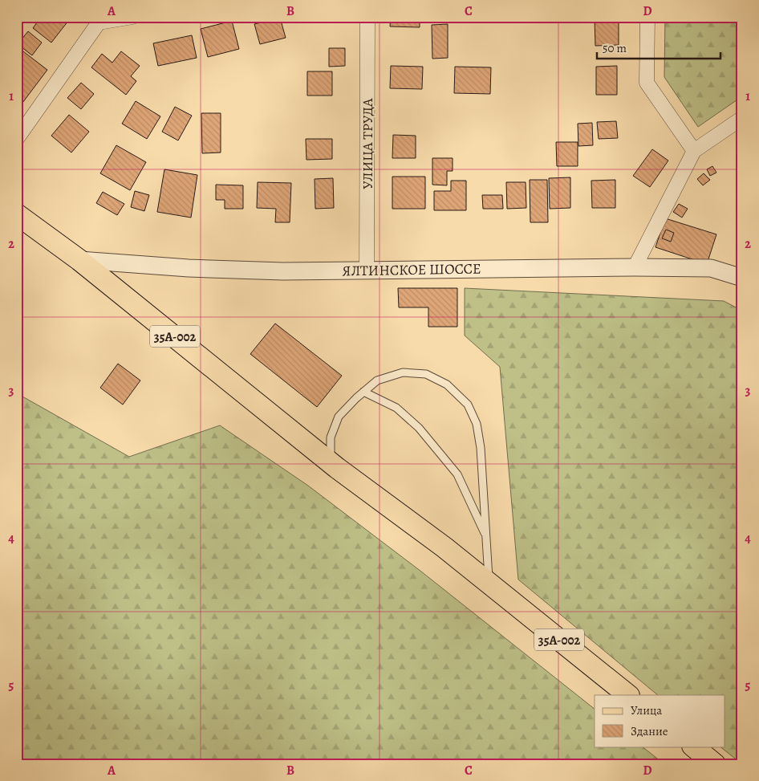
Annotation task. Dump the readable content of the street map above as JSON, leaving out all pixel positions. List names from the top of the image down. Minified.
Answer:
{"streets":{"main road":["35А-002"],"street":["УЛИЦА ТРУДА","ЯЛТИНСКОЕ ШОССЕ"]},"crossings":[["УЛИЦА ТРУДА","ЯЛТИНСКОЕ ШОССЕ"],["ЯЛТИНСКОЕ ШОССЕ","35А-002"]],"legend":["Улица","Здание"],"scale_bar":"50 m","grid":{"columns":["A","B","C","D"],"rows":["1","2","3","4","5"]}}
